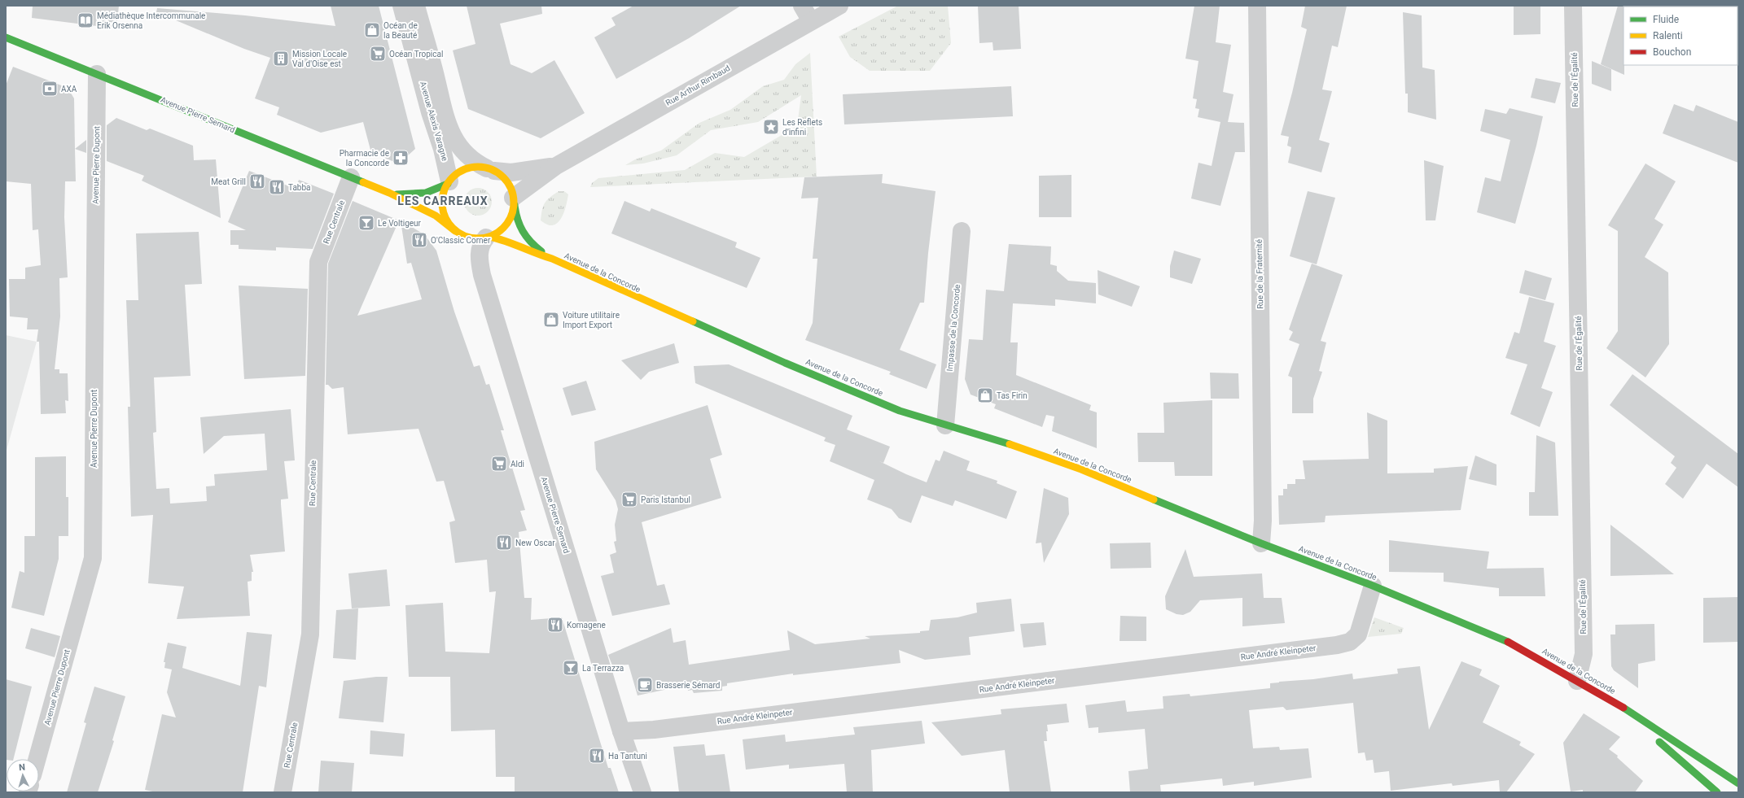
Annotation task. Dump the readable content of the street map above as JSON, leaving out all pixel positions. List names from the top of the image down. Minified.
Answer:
{"streets":{"main road":["Avenue Pierre Semard","Avenue de la Concorde"],"street":["Rue de l'Égalité","Rue Arthur Rimbaud","Avenue Alexis Varagne","Avenue Pierre Dupont","Rue Centrale","Rue de la Fraternité","Impasse de la Concorde","Rue André Kleinpeter"]},"crossings":[["Rue de l'Égalité","Avenue de la Concorde"],["Avenue Pierre Semard","Avenue Alexis Varagne"],["Avenue Pierre Semard","Avenue Pierre Dupont"],["Avenue Pierre Semard","Rue Centrale"],["Avenue Pierre Semard","Avenue de la Concorde"],["Avenue Pierre Semard","Rue André Kleinpeter"],["Avenue Alexis Varagne","Avenue de la Concorde"],["Avenue de la Concorde","Rue de la Fraternité"],["Avenue de la Concorde","Impasse de la Concorde"],["Avenue de la Concorde","Rue André Kleinpeter"]],"districts":["LES CARREAUX"],"places":{"library":["Médiathèque Intercommunale Erik Orsenna"],"shop":["Océan de la Beauté","Voiture utilitaire Import Export","Tas Firin"],"supermarket":["Océan Tropical","Aldi","Paris Istanbul"],"building":["Mission Locale Val d'Oise est"],"bank":["AXA"],"place":["Les Reflets d’infini"],"pharmacy":["Pharmacie de la Concorde"],"restaurant":["Meat Grill","Tabba","O'Classic Corner","New Oscar","Komagene","Ha Tantuni"],"bar":["Le Voltigeur","La Terrazza"],"cafe":["Brasserie Sémard"]},"legend":["Fluide","Ralenti","Bouchon"],"north":"top"}
